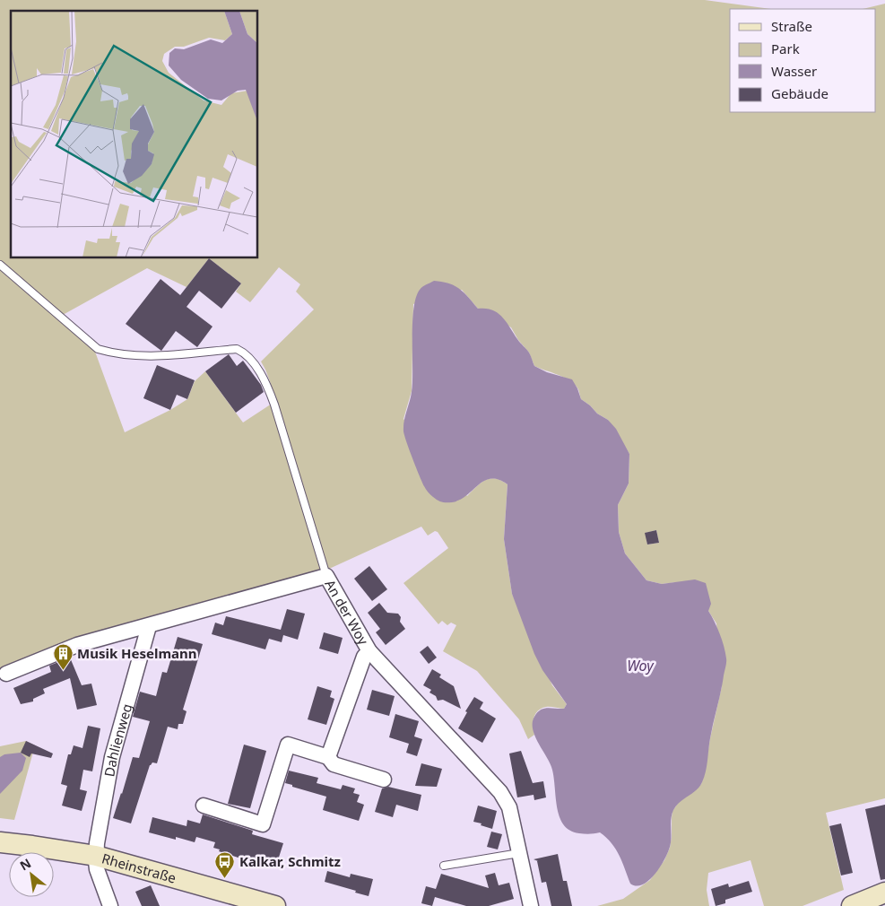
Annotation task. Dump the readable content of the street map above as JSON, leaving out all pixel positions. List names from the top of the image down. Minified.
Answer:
{"streets":{"main road":["Rheinstraße"],"street":["An der Woy","Dahlienweg"]},"crossings":[["An der Woy","Dahlienweg"],["Dahlienweg","Rheinstraße"]],"water":["Woy"],"places":{"building":["Musik Heselmann"],"bus stop":["Kalkar, Schmitz"]},"legend":["Straße","Park","Wasser","Gebäude"],"north":"top left"}
